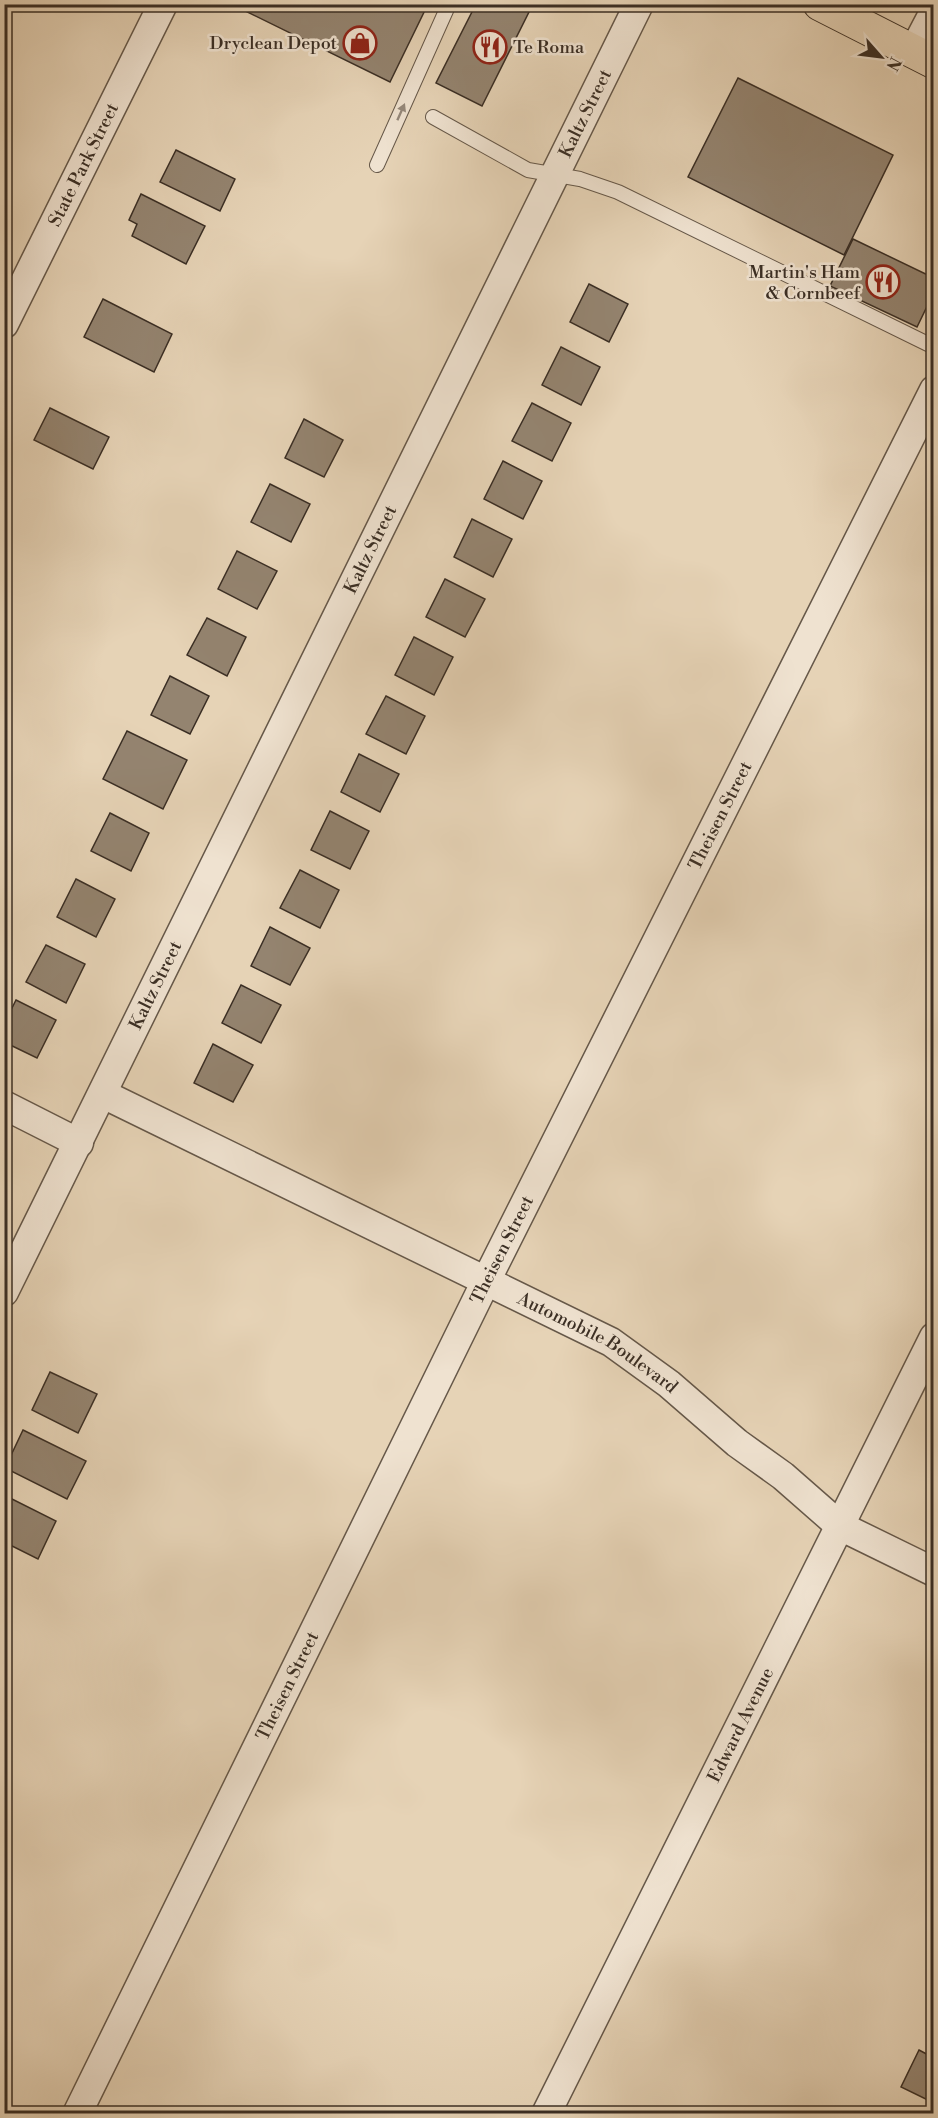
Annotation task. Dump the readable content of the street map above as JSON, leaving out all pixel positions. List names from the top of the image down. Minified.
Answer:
{"streets":{"street":["Kaltz Street","State Park Street","Theisen Street","Automobile Boulevard","Edward Avenue"]},"crossings":[["Kaltz Street","Automobile Boulevard"],["Theisen Street","Automobile Boulevard"],["Automobile Boulevard","Edward Avenue"]],"places":{"shop":["Dryclean Depot"],"restaurant":["Te Roma","Martin's Ham & Cornbeef"]},"north":"bottom right"}
